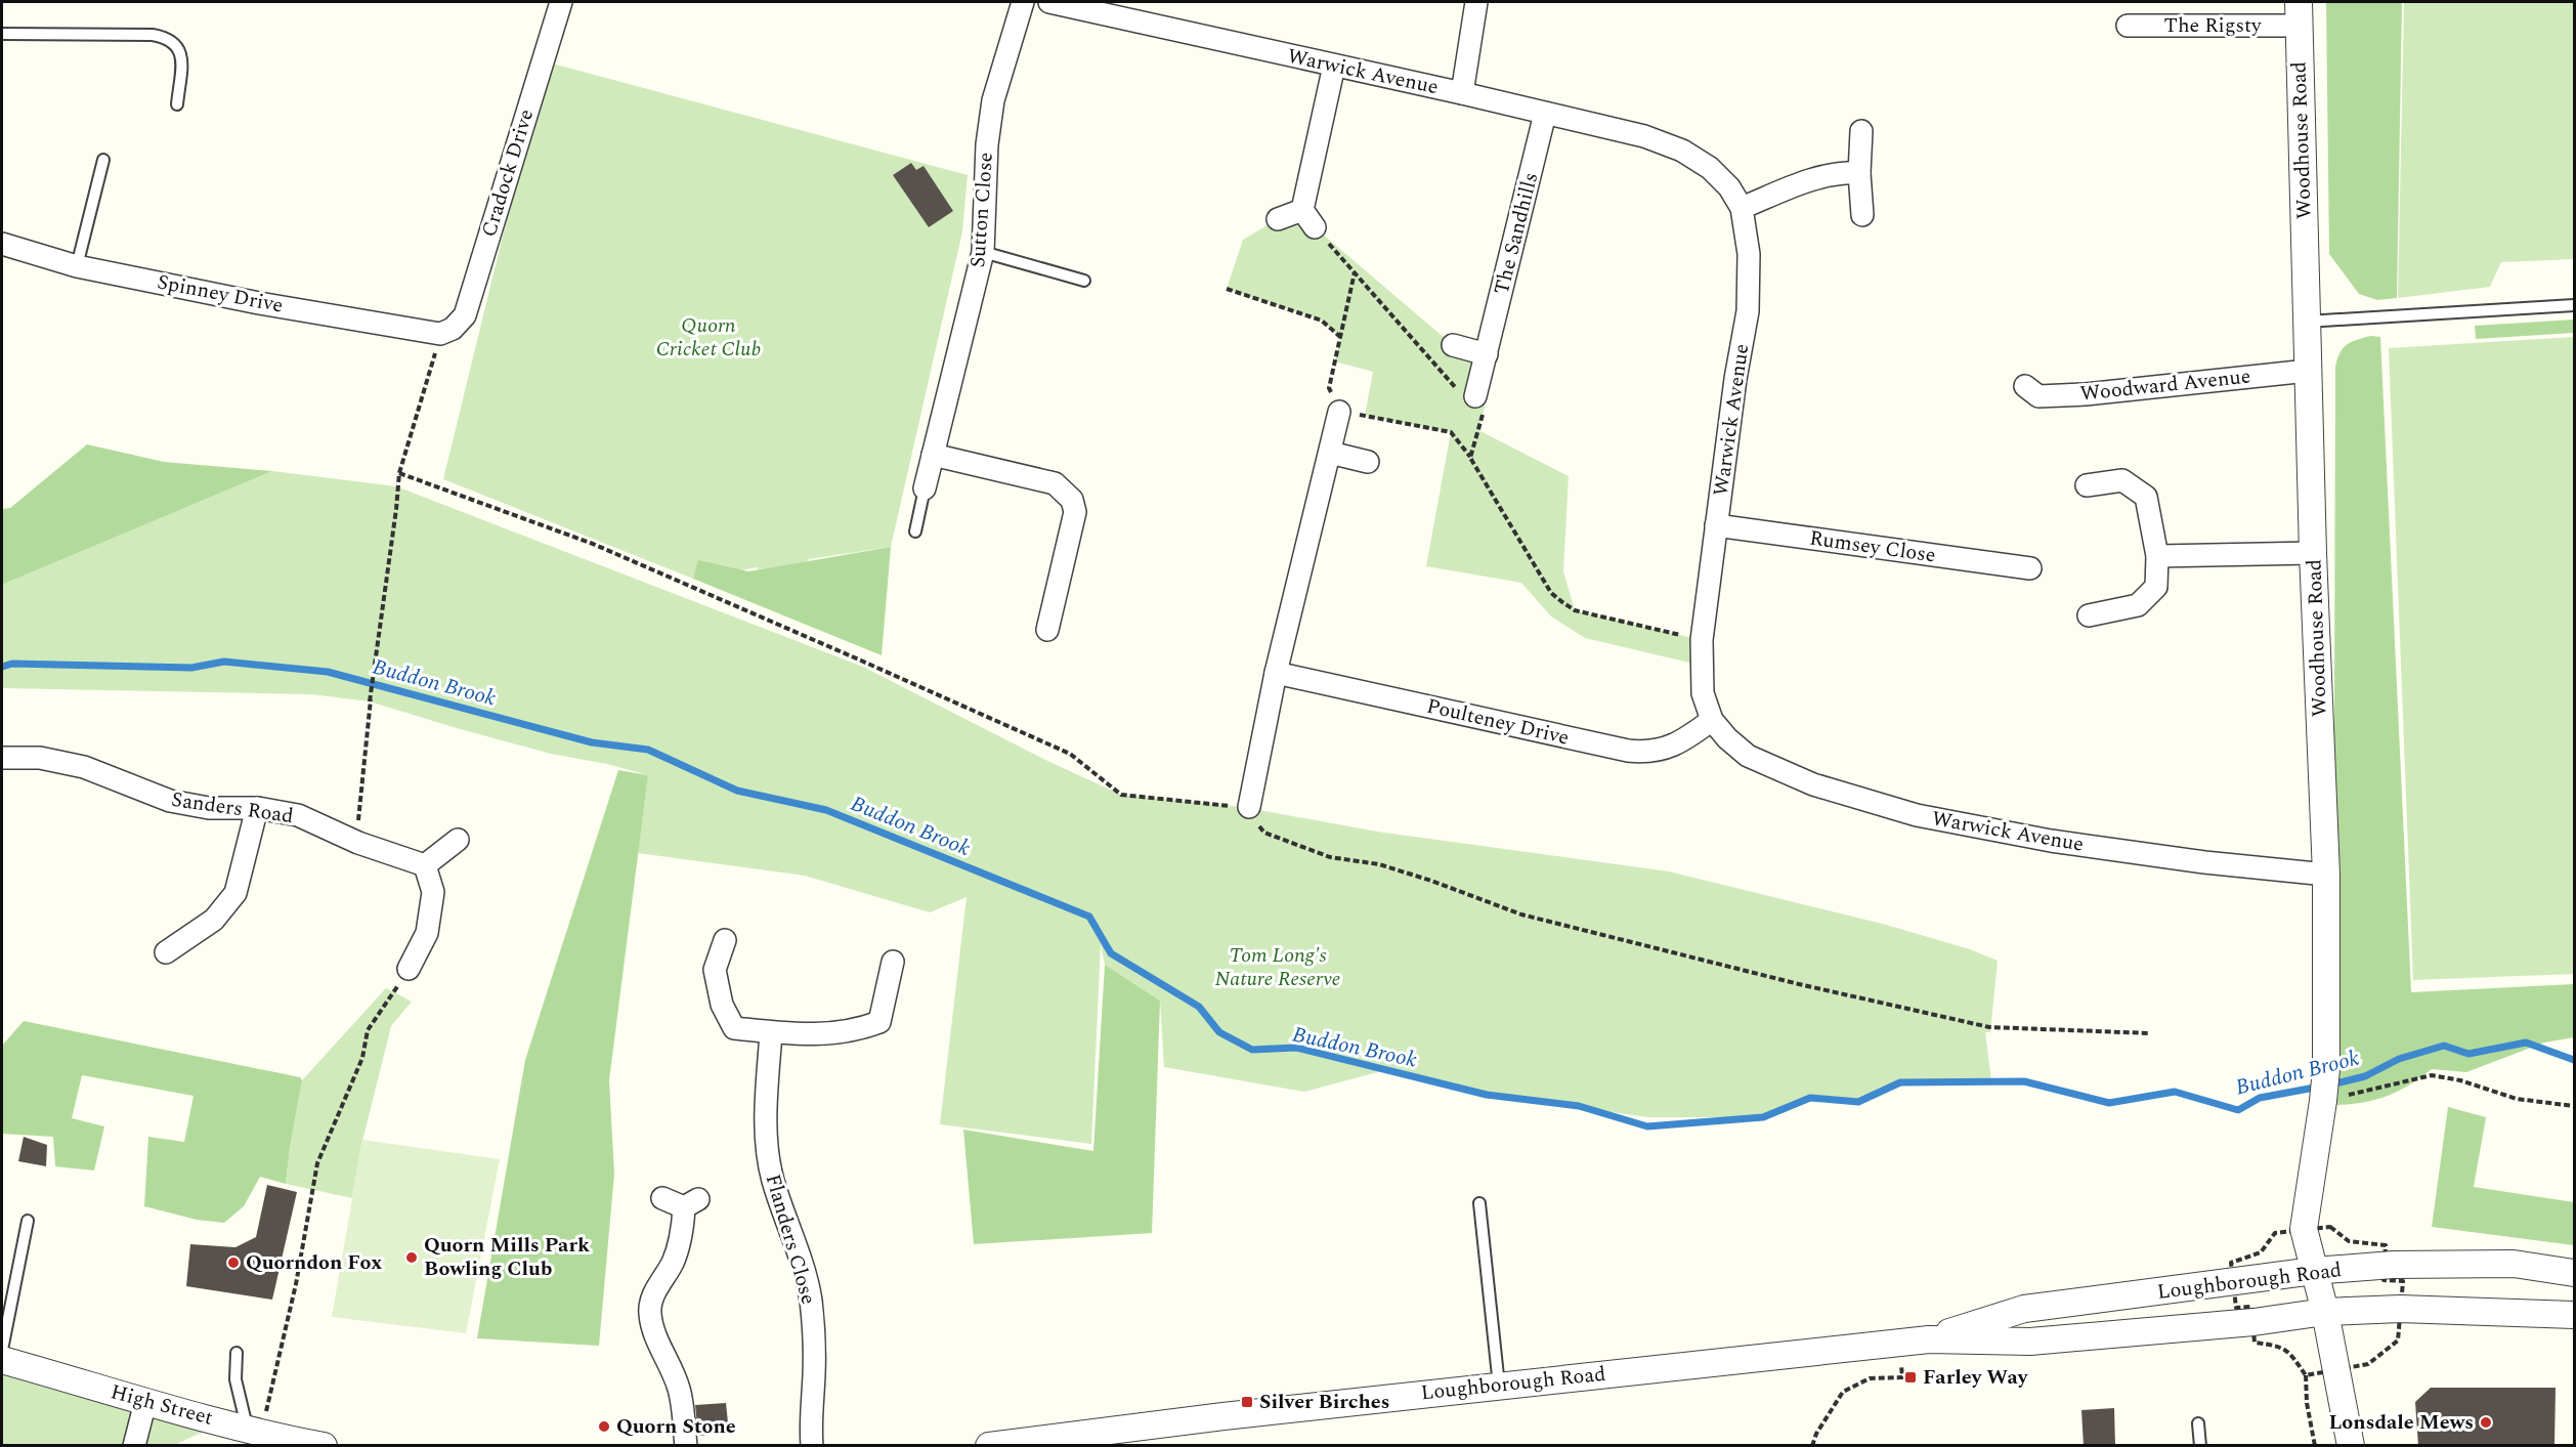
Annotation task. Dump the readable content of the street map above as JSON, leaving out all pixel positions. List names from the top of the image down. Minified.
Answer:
{"streets":{"street":["The Rigsty","Warwick Avenue","Woodhouse Road","Cradock Drive","Sutton Close","The Sandhills","Spinney Drive","Woodward Avenue","Rumsey Close","Poulteney Drive","Sanders Road","Flanders Close","Loughborough Road","High Street"]},"crossings":[["The Rigsty","Woodhouse Road"],["Warwick Avenue","Woodhouse Road"],["Warwick Avenue","The Sandhills"],["Warwick Avenue","Rumsey Close"],["Warwick Avenue","Poulteney Drive"],["Woodhouse Road","Woodward Avenue"],["Woodhouse Road","Loughborough Road"],["Cradock Drive","Spinney Drive"]],"water":["Buddon Brook"],"parks":["Quorn Cricket Club","Tom Long's Nature Reserve"],"places":{"other":["Quorn Mills Park Bowling Club","Quorndon Fox","Lonsdale Mews","Quorn Stone"],"transit":["Farley Way","Silver Birches"]}}
